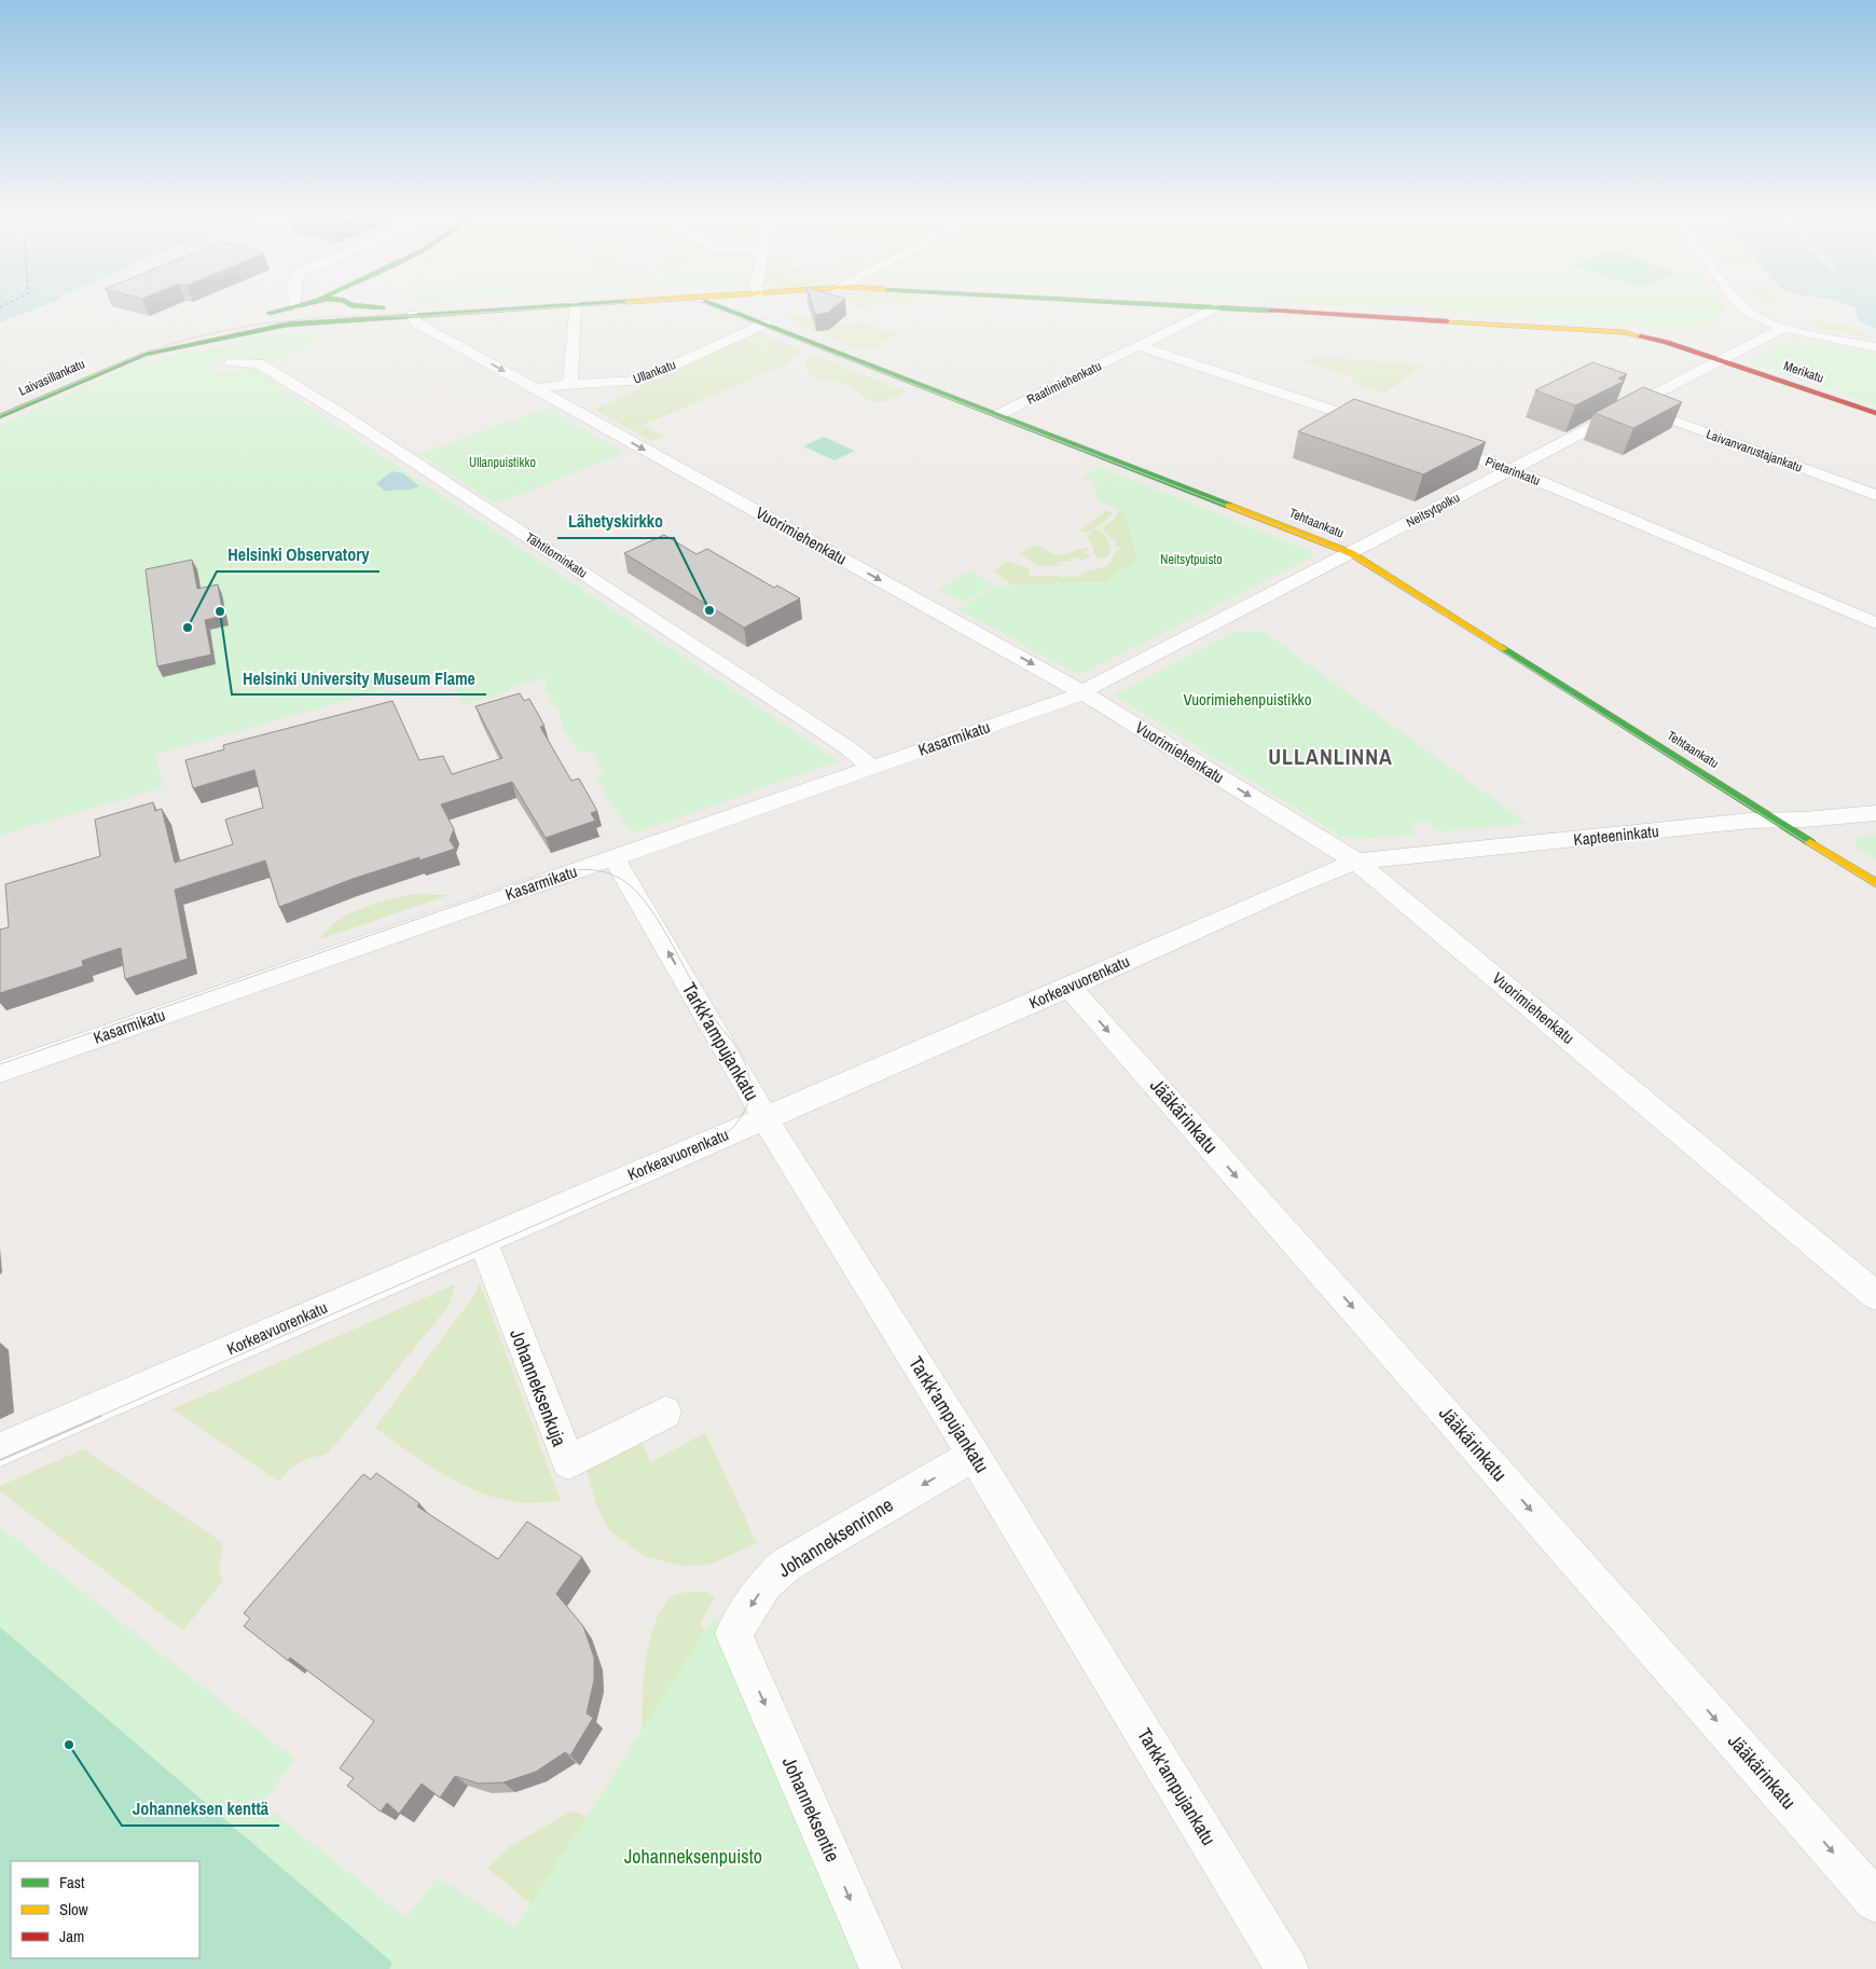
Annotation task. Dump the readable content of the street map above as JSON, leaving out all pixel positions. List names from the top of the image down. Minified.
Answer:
{"streets":{"street":["Ullankatu","Merikatu","Laivasillankatu","Raatimiehenkatu","Laivanvarustajankatu","Pietarinkatu","Neitsytpolku","Tehtaankatu","Vuorimiehenkatu","Tähtitorninkatu","Kasarmikatu","Kapteeninkatu","Korkeavuorenkatu","Tarkk'ampujankatu","Jääkärinkatu","Johanneksenkuja","Johanneksenrinne","Johanneksentie"]},"crossings":[["Ullankatu","Tehtaankatu"],["Ullankatu","Vuorimiehenkatu"],["Merikatu","Laivasillankatu"],["Merikatu","Raatimiehenkatu"],["Merikatu","Neitsytpolku"],["Laivasillankatu","Raatimiehenkatu"],["Laivasillankatu","Vuorimiehenkatu"],["Raatimiehenkatu","Tehtaankatu"],["Laivanvarustajankatu","Neitsytpolku"],["Pietarinkatu","Neitsytpolku"],["Neitsytpolku","Tehtaankatu"],["Neitsytpolku","Vuorimiehenkatu"],["Neitsytpolku","Kasarmikatu"],["Tehtaankatu","Kapteeninkatu"],["Vuorimiehenkatu","Kasarmikatu"],["Vuorimiehenkatu","Kapteeninkatu"],["Vuorimiehenkatu","Korkeavuorenkatu"],["Tähtitorninkatu","Kasarmikatu"],["Kasarmikatu","Tarkk'ampujankatu"],["Kapteeninkatu","Korkeavuorenkatu"],["Korkeavuorenkatu","Tarkk'ampujankatu"],["Korkeavuorenkatu","Jääkärinkatu"],["Korkeavuorenkatu","Johanneksenkuja"],["Tarkk'ampujankatu","Johanneksenrinne"],["Johanneksenrinne","Johanneksentie"]],"one_way":["Vuorimiehenkatu","Jääkärinkatu","Johanneksenrinne","Johanneksentie"],"districts":["ULLANLINNA"],"parks":["Ullanpuistikko","Neitsytpuisto","Vuorimiehenpuistikko","Johanneksenpuisto"],"places":["Lähetyskirkko","Helsinki University Museum Flame","Helsinki Observatory","Johanneksen kenttä"],"legend":["Fast","Slow","Jam"]}
